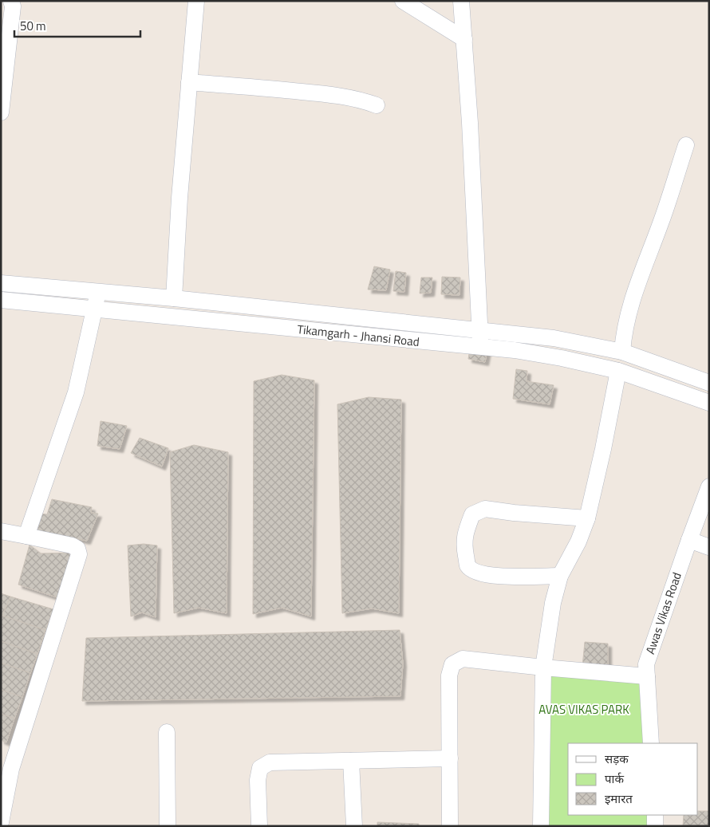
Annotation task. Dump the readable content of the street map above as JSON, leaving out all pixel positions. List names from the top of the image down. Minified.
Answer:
{"streets":{"street":["Tikamgarh - Jhansi Road","Awas Vikas Road"]},"parks":["AVAS VIKAS PARK"],"legend":["सड़क","पार्क","इमारत"],"scale_bar":"50 m"}
